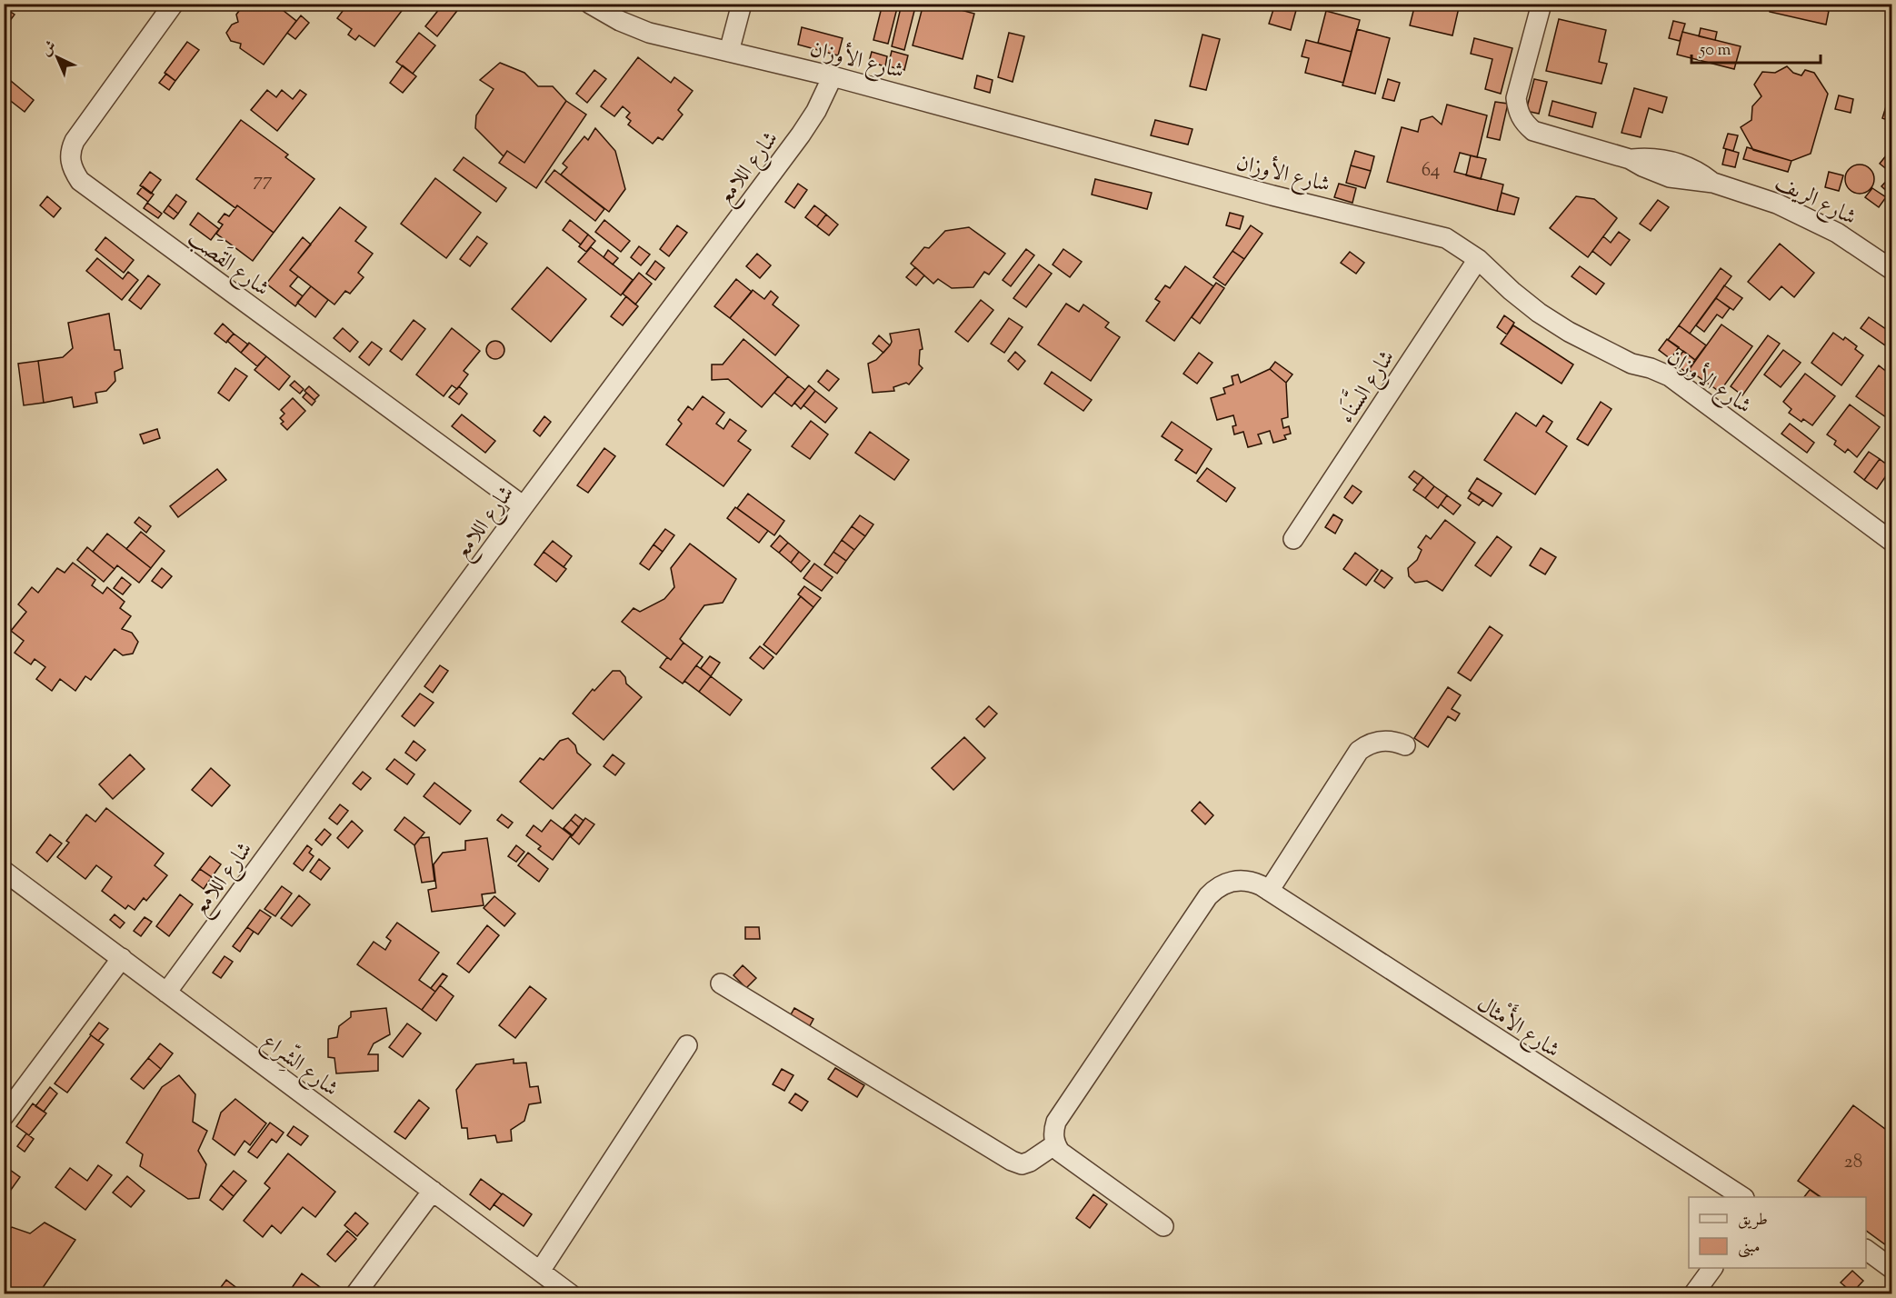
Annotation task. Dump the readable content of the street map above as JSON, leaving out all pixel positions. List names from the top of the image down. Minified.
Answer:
{"streets":{"street":["شارع الأوزان","شارع اللامع","شارع الريف","شارع القَصَب","شارع السَّنَاء","شارع الأَمْثال","شارع الشِّراع"]},"crossings":[["شارع الأوزان","شارع اللامع"],["شارع الأوزان","شارع السَّنَاء"],["شارع اللامع","شارع القَصَب"],["شارع اللامع","شارع الشِّراع"]],"house_numbers":["64","77","28"],"legend":["طريق","مبنى"],"scale_bar":"50 m","north":"top left"}
